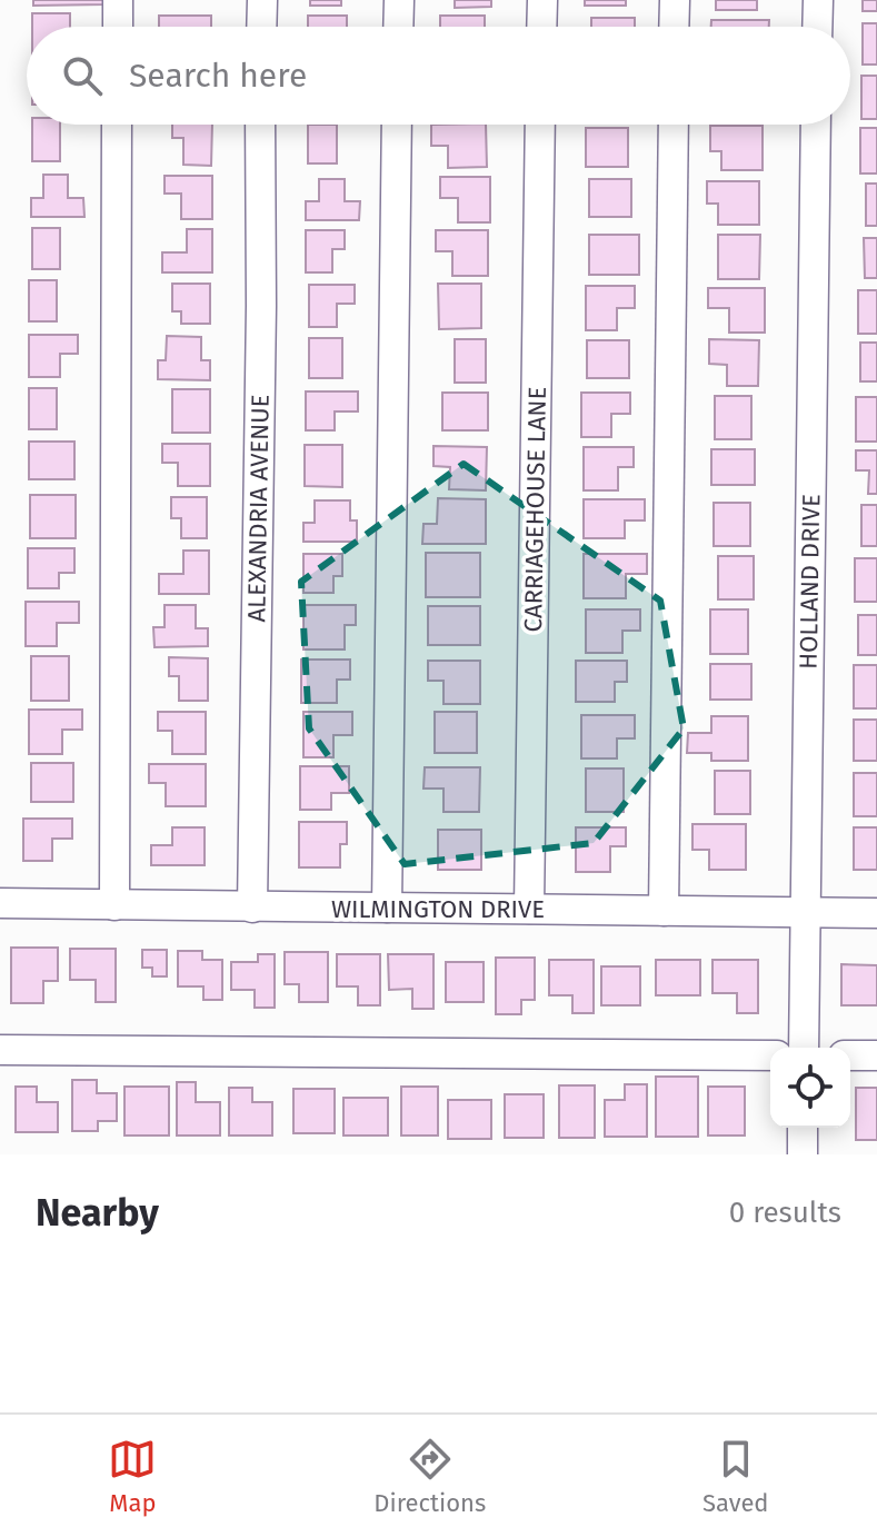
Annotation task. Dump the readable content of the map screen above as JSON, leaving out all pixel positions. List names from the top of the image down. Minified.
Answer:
{"streets":{"street":["ALEXANDRIA AVENUE","CARRIAGEHOUSE LANE","HOLLAND DRIVE","WILMINGTON DRIVE"]},"crossings":[["ALEXANDRIA AVENUE","WILMINGTON DRIVE"],["CARRIAGEHOUSE LANE","WILMINGTON DRIVE"],["HOLLAND DRIVE","WILMINGTON DRIVE"]],"page":{"search":"Search here","heading":["Nearby","0 results"],"nav":["Map","Directions","Saved"]}}
